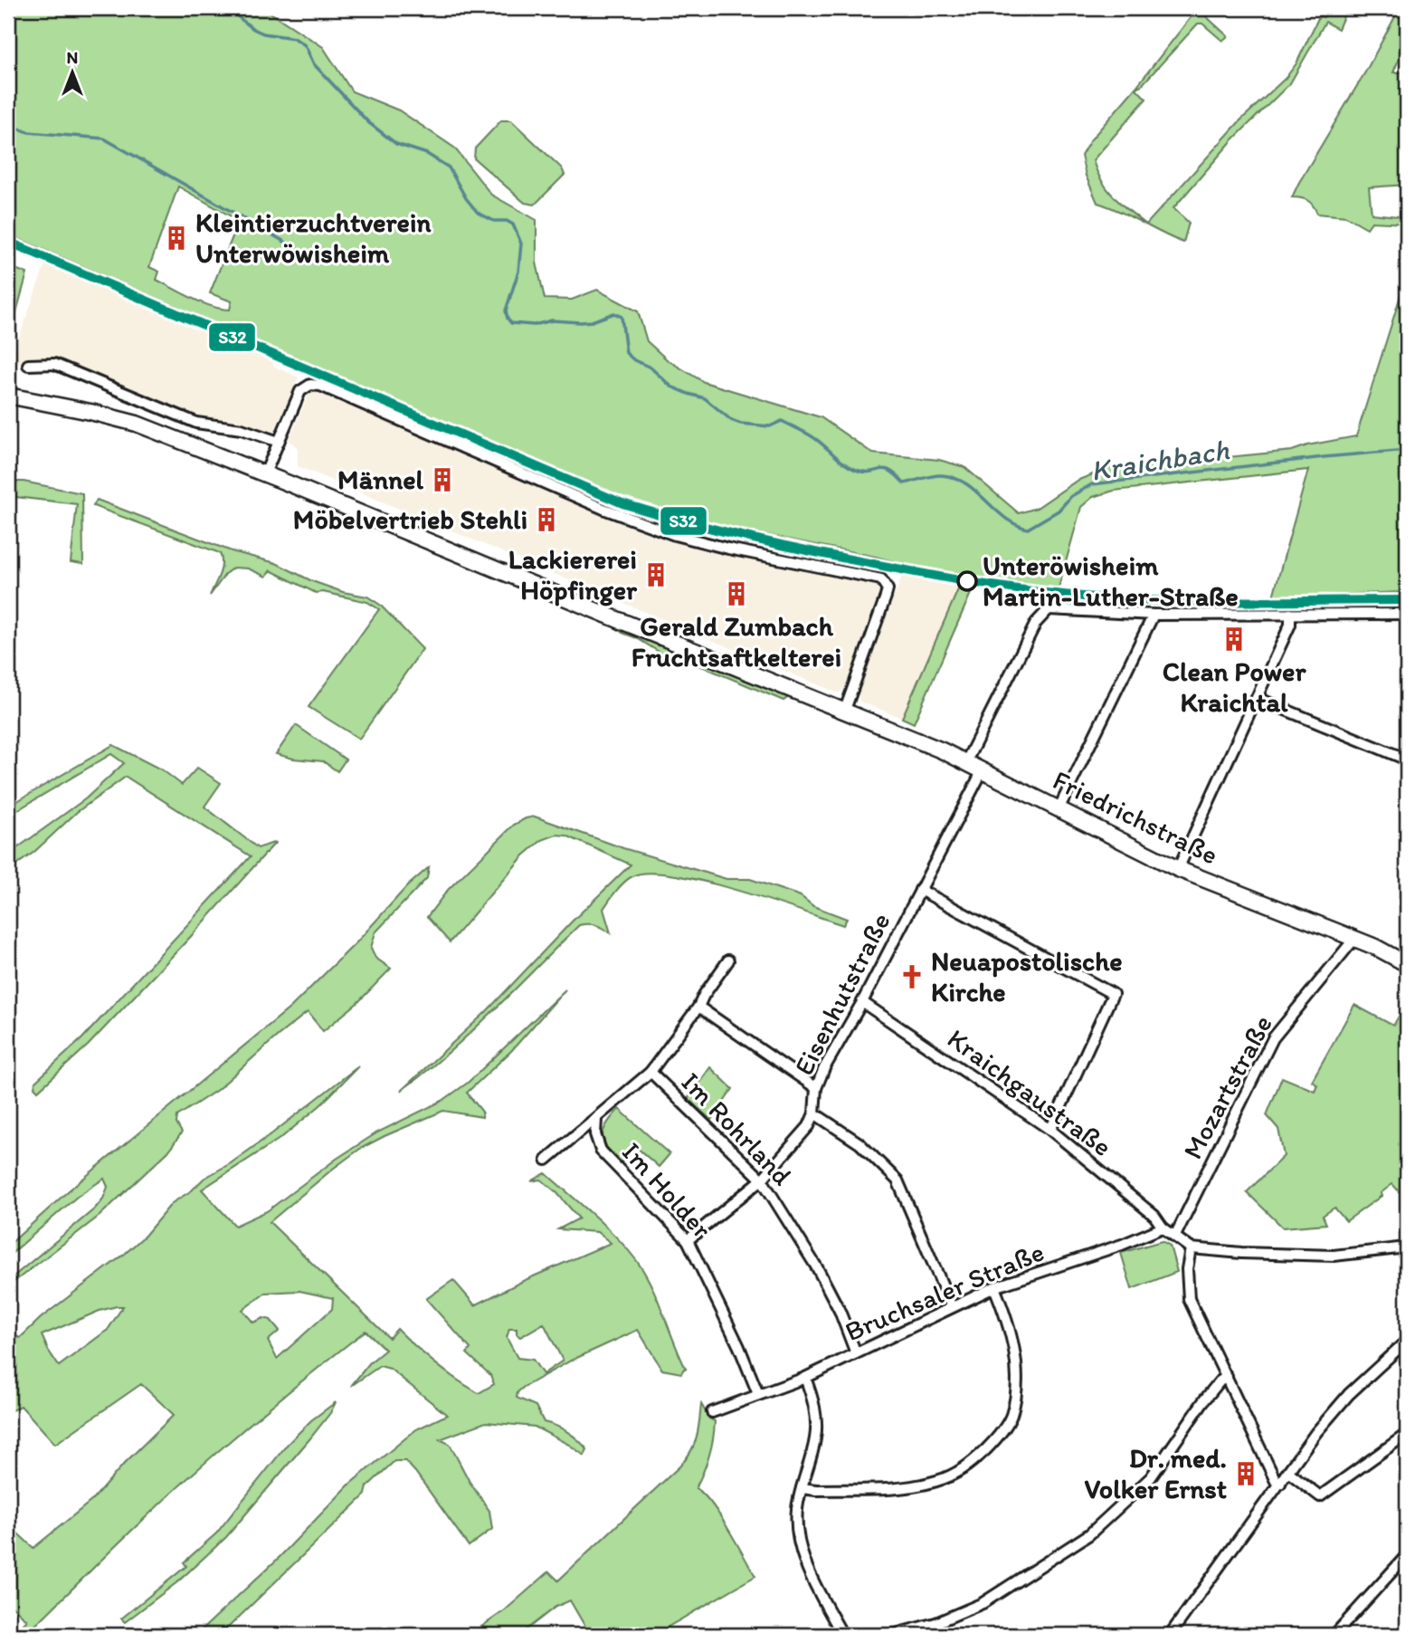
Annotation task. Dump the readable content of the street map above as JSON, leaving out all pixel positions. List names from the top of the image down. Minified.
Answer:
{"streets":{"main road":["Friedrichstraße"],"street":["Eisenhutstraße","Mozartstraße","Kraichgaustraße","Im Rohrland","Im Holder","Bruchsaler Straße"]},"crossings":[["Friedrichstraße","Eisenhutstraße"],["Friedrichstraße","Mozartstraße"],["Eisenhutstraße","Kraichgaustraße"],["Eisenhutstraße","Im Rohrland"],["Eisenhutstraße","Im Holder"],["Kraichgaustraße","Bruchsaler Straße"],["Im Rohrland","Bruchsaler Straße"],["Im Holder","Bruchsaler Straße"]],"water":["Kraichbach"],"places":{"building":["Kleintierzuchtverein Unterwöwisheim","Männel","Möbelvertrieb Stehli","Lackiererei Höpfinger","Gerald Zumbach Fruchtsaftkelterei","Clean Power Kraichtal","Dr. med. Volker Ernst"],"other":["Unteröwisheim Martin-Luther-Straße"],"church":["Neuapostolische Kirche"]},"lines":["transit line S32"],"north":"top"}
